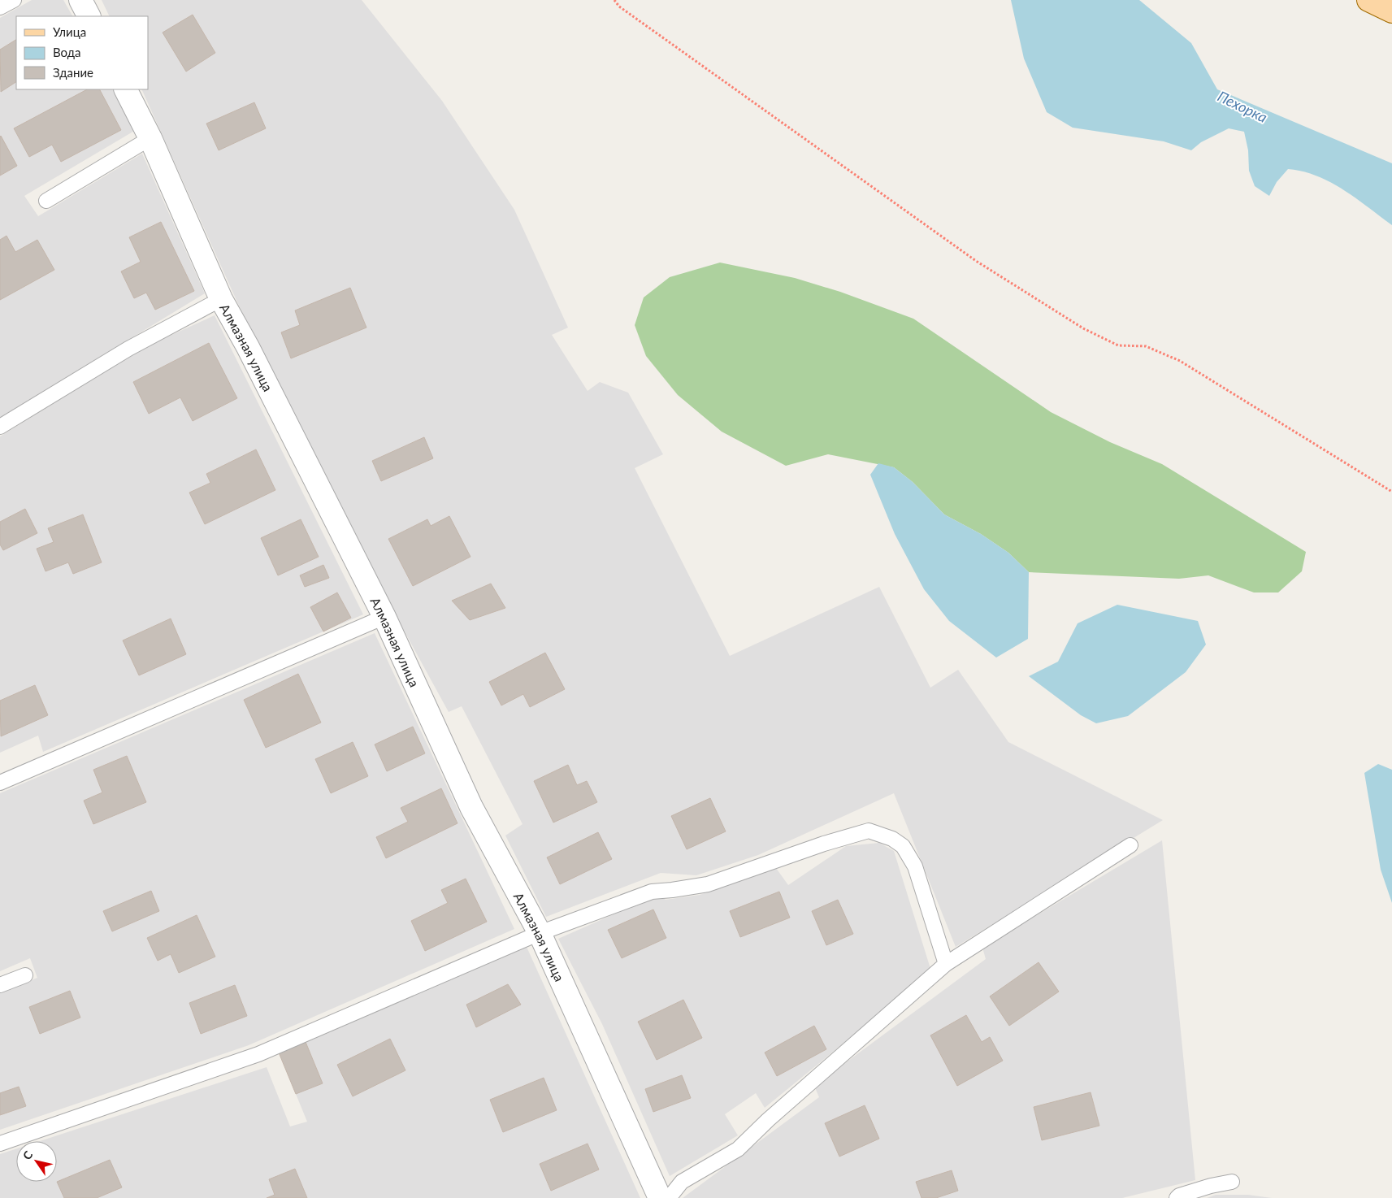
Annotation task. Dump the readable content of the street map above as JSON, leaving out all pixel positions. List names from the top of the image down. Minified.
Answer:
{"streets":{"street":["Алмазная улица"]},"water":["Пехорка"],"legend":["Улица","Вода","Здание"],"north":"top left"}
